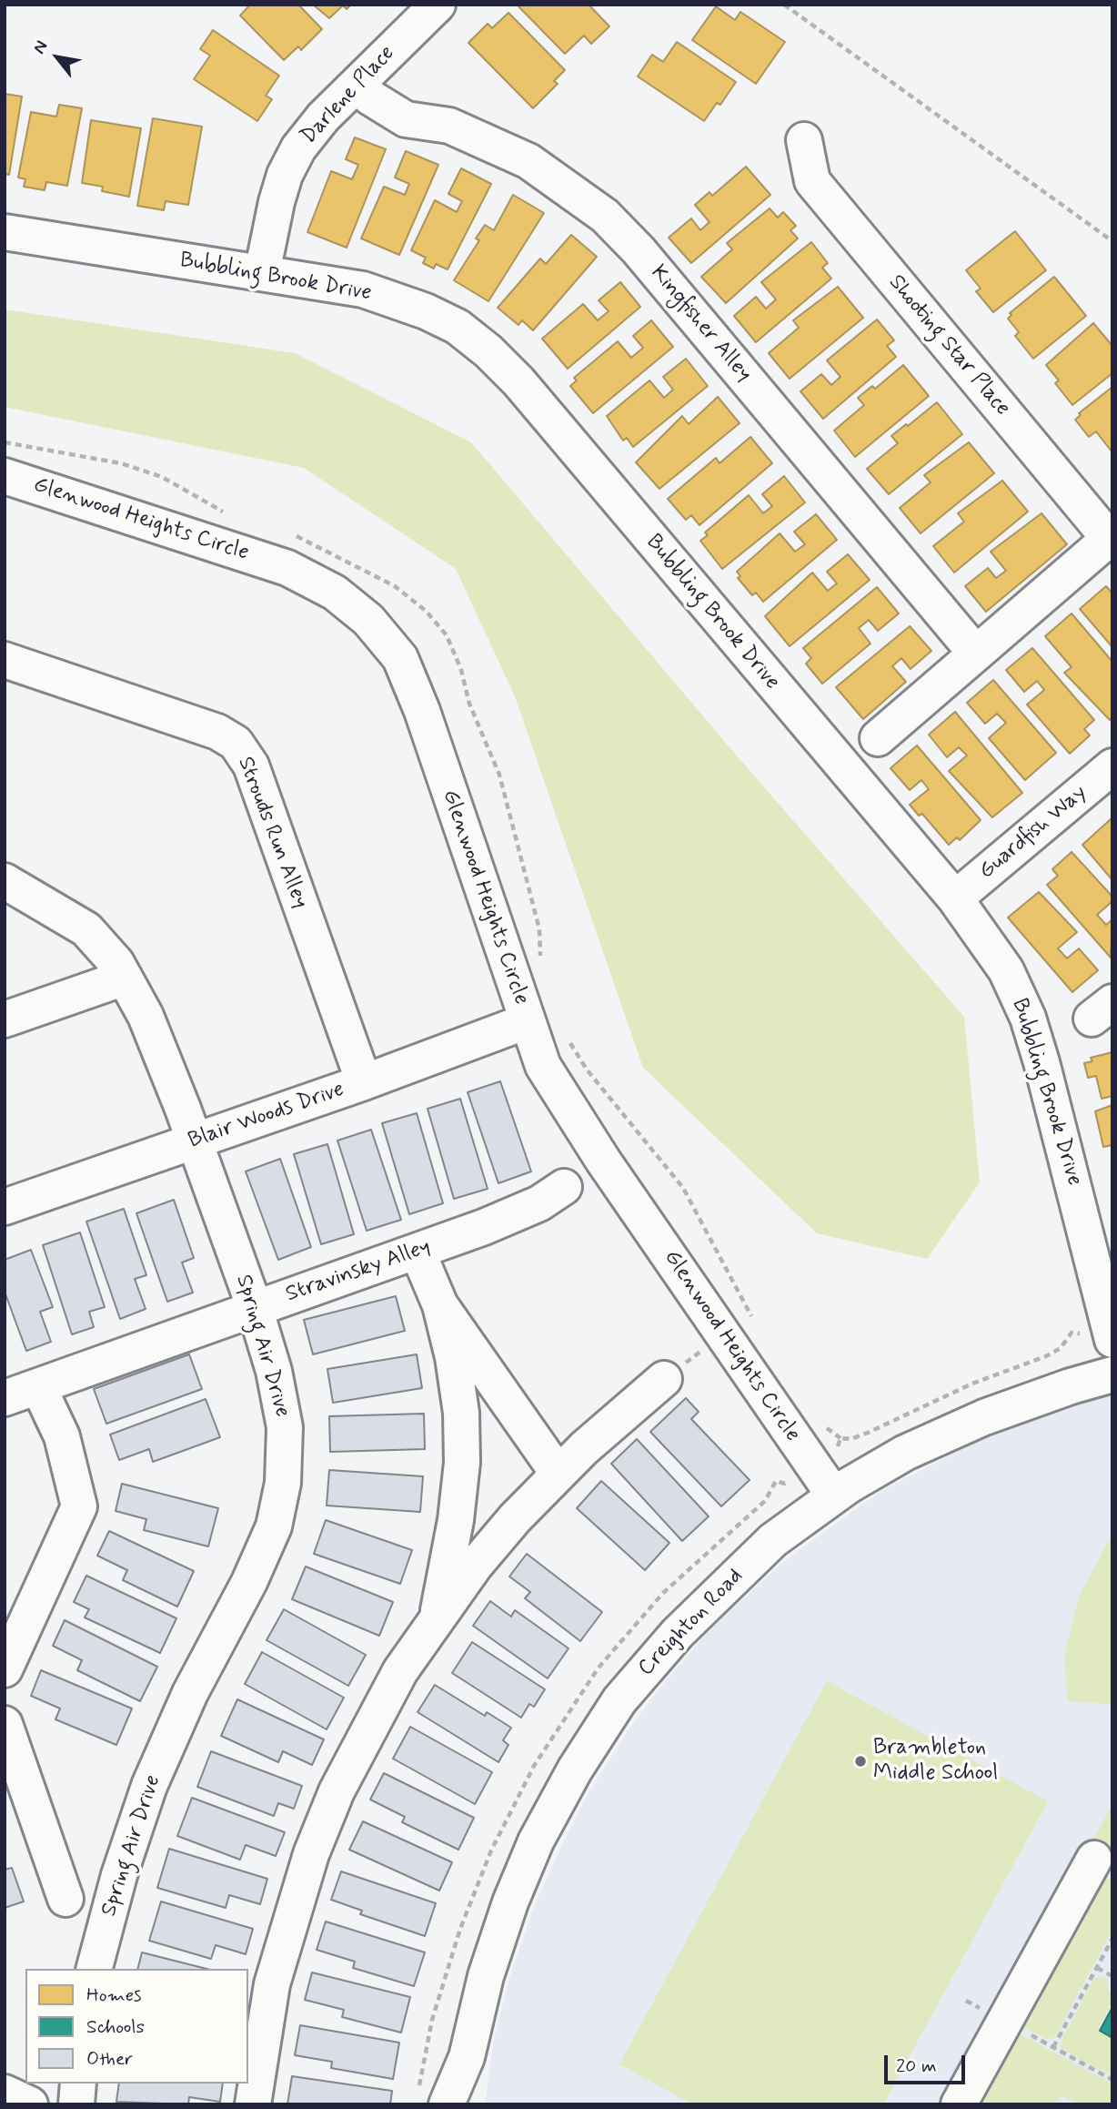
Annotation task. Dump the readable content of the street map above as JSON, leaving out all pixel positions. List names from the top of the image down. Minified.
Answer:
{"streets":{"street":["Darlene Place","Bubbling Brook Drive","Kingfisher Alley","Shooting Star Place","Glenwood Heights Circle","Strouds Run Alley","Guardfish Way","Blair Woods Drive","Stravinsky Alley","Spring Air Drive","Creighton Road"]},"crossings":[["Darlene Place","Bubbling Brook Drive"],["Darlene Place","Kingfisher Alley"],["Bubbling Brook Drive","Guardfish Way"],["Glenwood Heights Circle","Blair Woods Drive"],["Glenwood Heights Circle","Creighton Road"],["Strouds Run Alley","Blair Woods Drive"],["Blair Woods Drive","Spring Air Drive"],["Stravinsky Alley","Spring Air Drive"]],"places":["Brambleton Middle School"],"legend":["Homes","Schools","Other"],"scale_bar":"20 m","north":"top left"}
